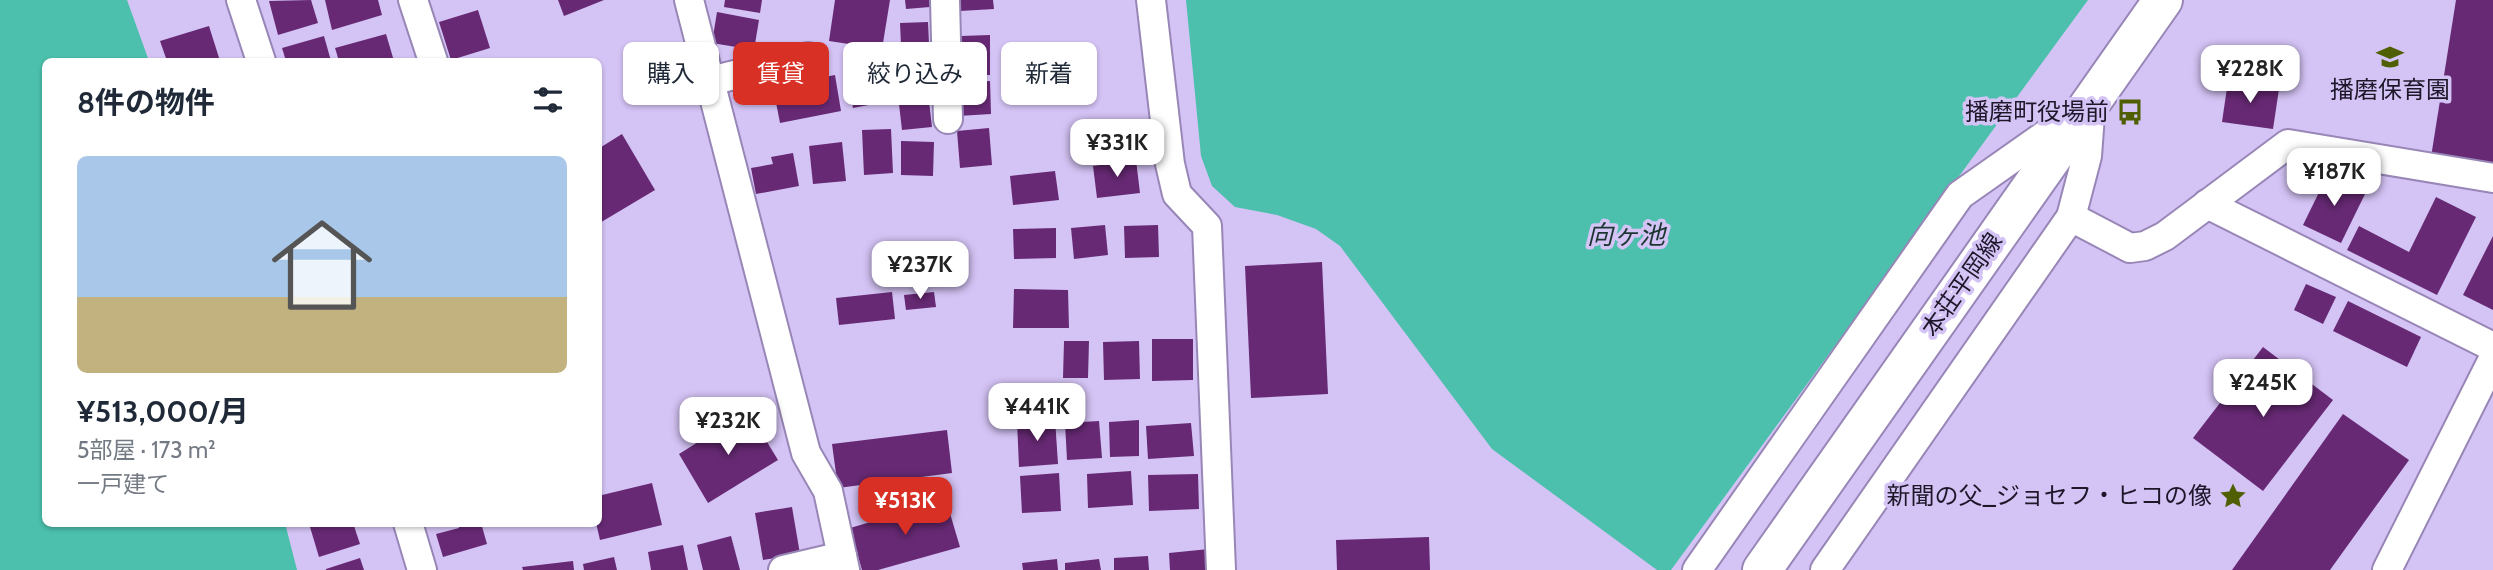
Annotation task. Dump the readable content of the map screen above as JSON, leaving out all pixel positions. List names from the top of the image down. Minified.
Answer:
{"streets":{"main road":["本荘平岡線"]},"water":["向ヶ池"],"places":{"school or university":["播磨保育園"],"bus stop":["播磨町役場前"],"place":["新聞の父_ジョセフ・ヒコの像"]},"page":{"chip":["購入","賃貸","絞り込み","新着"],"price":["¥228K","¥331K","¥187K","¥237K","¥245K","¥441K","¥232K","¥513K"],"heading":"8件の物件","list":[{"name":"¥513,000/月","note":"5部屋 · 173 m² · 一戸建て"}]}}
